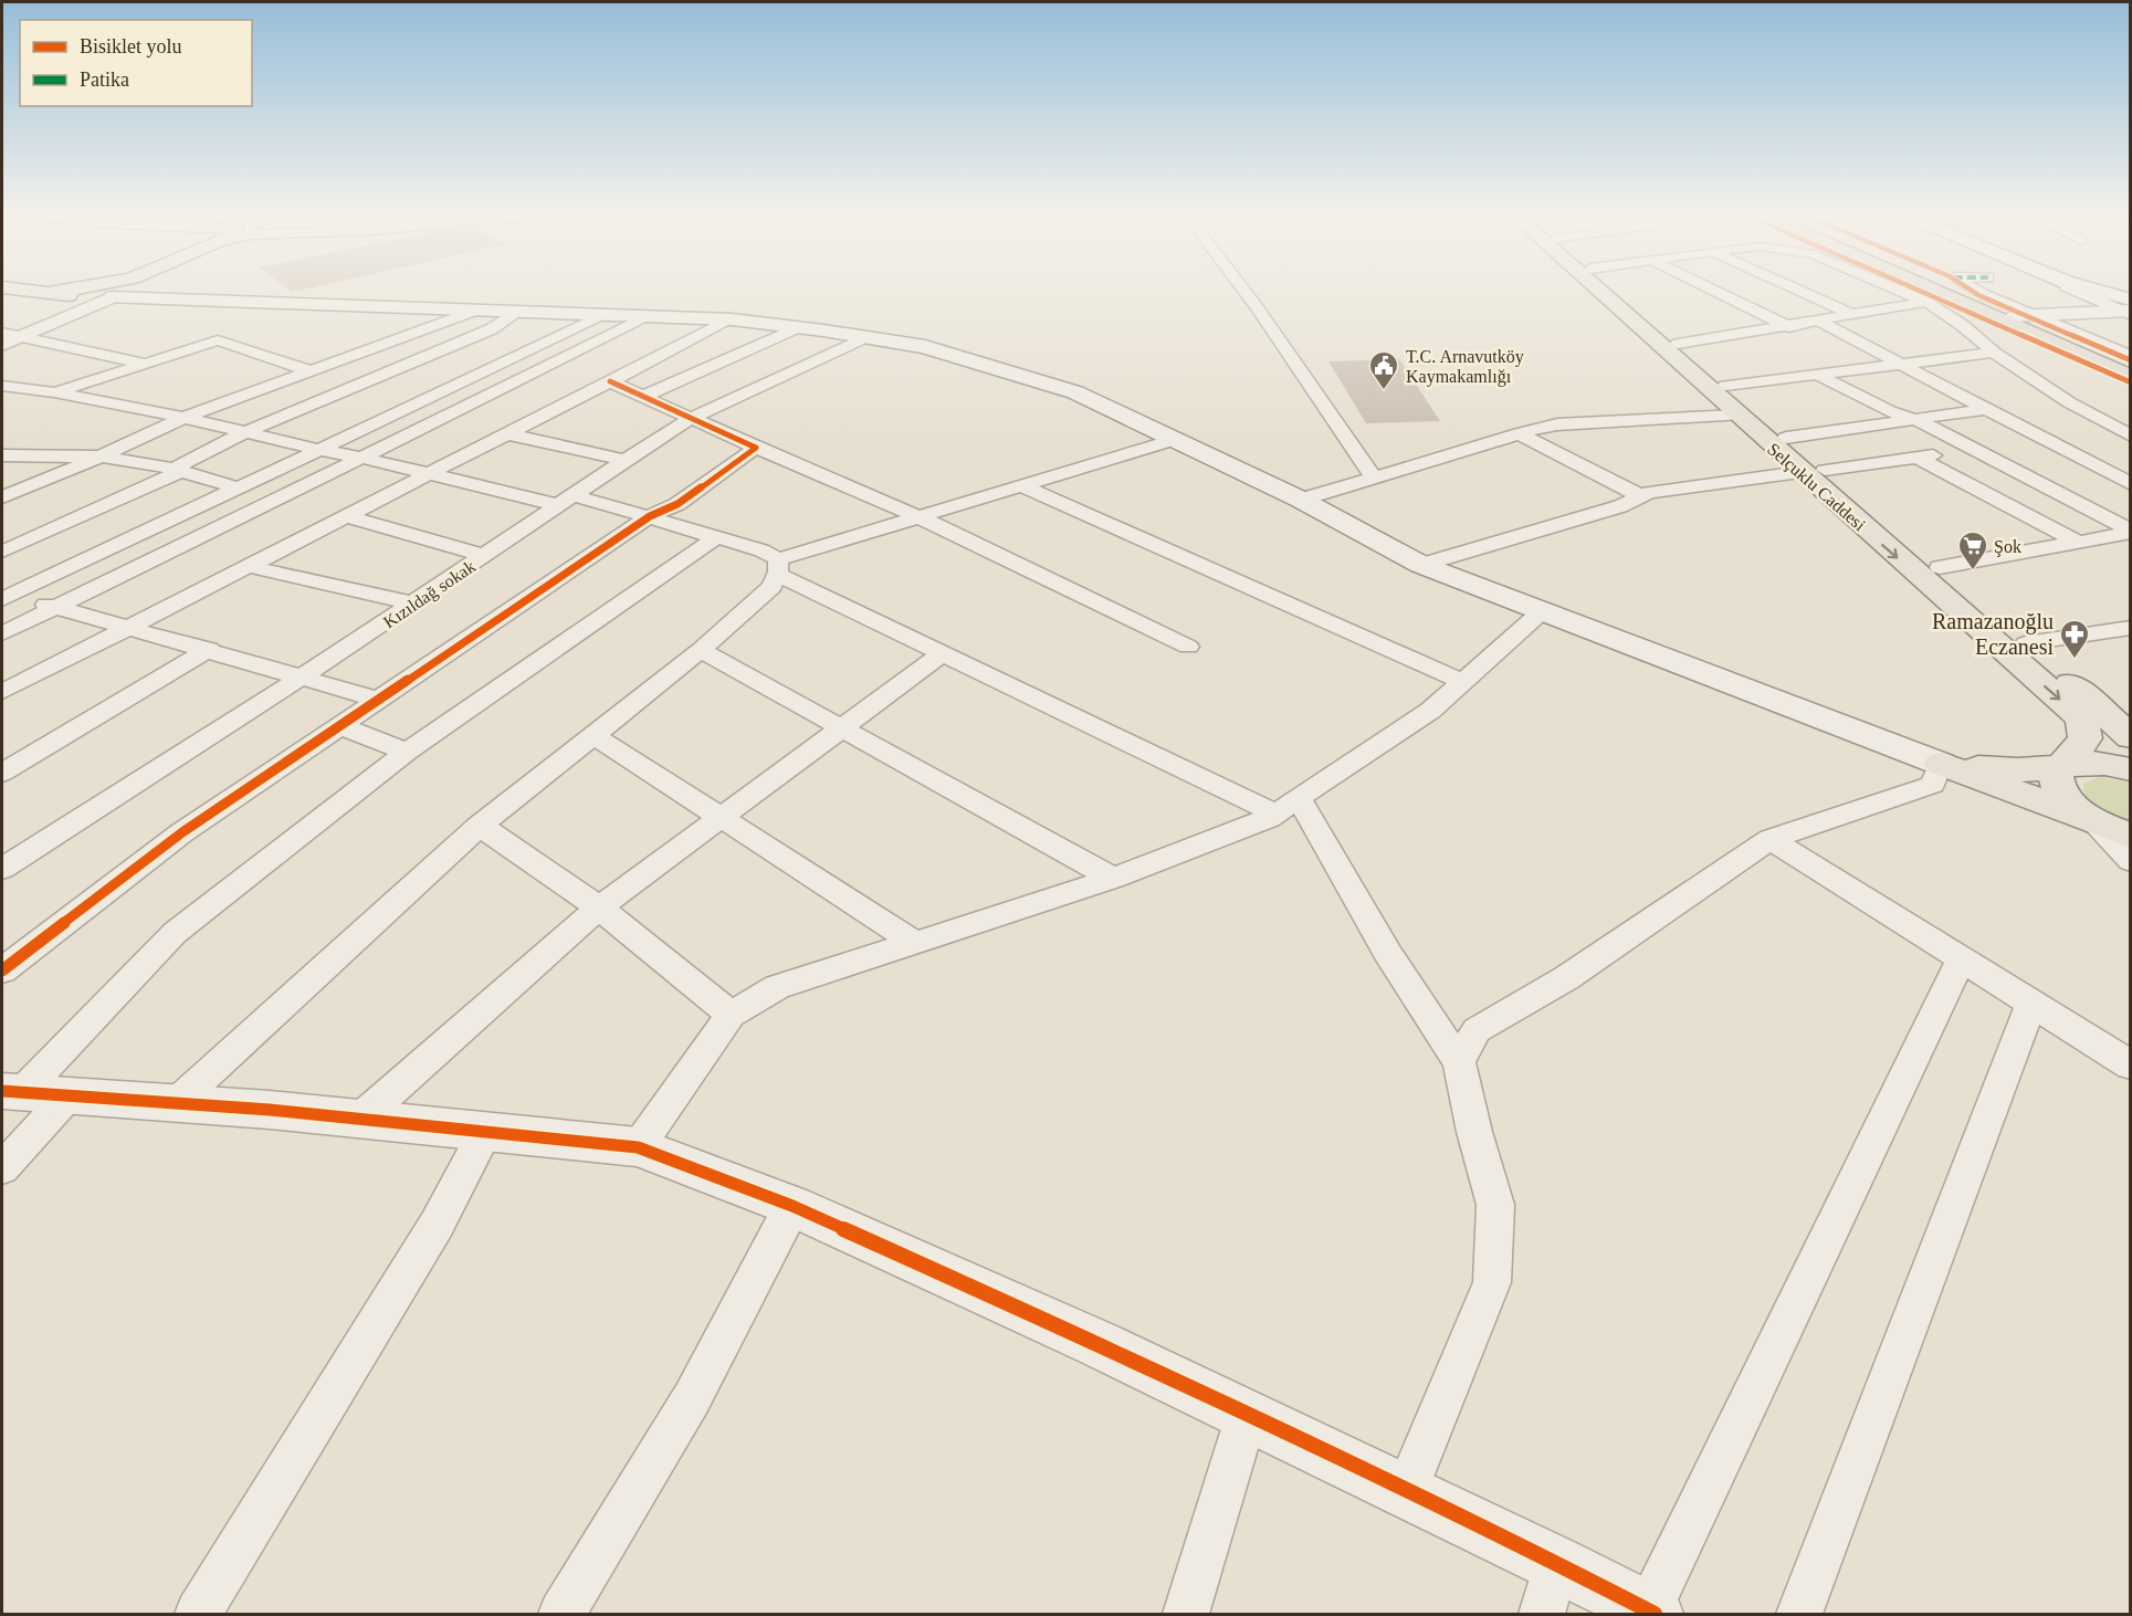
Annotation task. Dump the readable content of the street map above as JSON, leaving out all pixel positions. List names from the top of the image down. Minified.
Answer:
{"streets":{"main road":["Selçuklu Caddesi"],"street":["Kızıldağ sokak"]},"places":{"public building":["T.C. Arnavutköy Kaymakamlığı"],"supermarket":["Şok"],"pharmacy":["Ramazanoğlu Eczanesi"]},"legend":["Bisiklet yolu","Patika"]}
